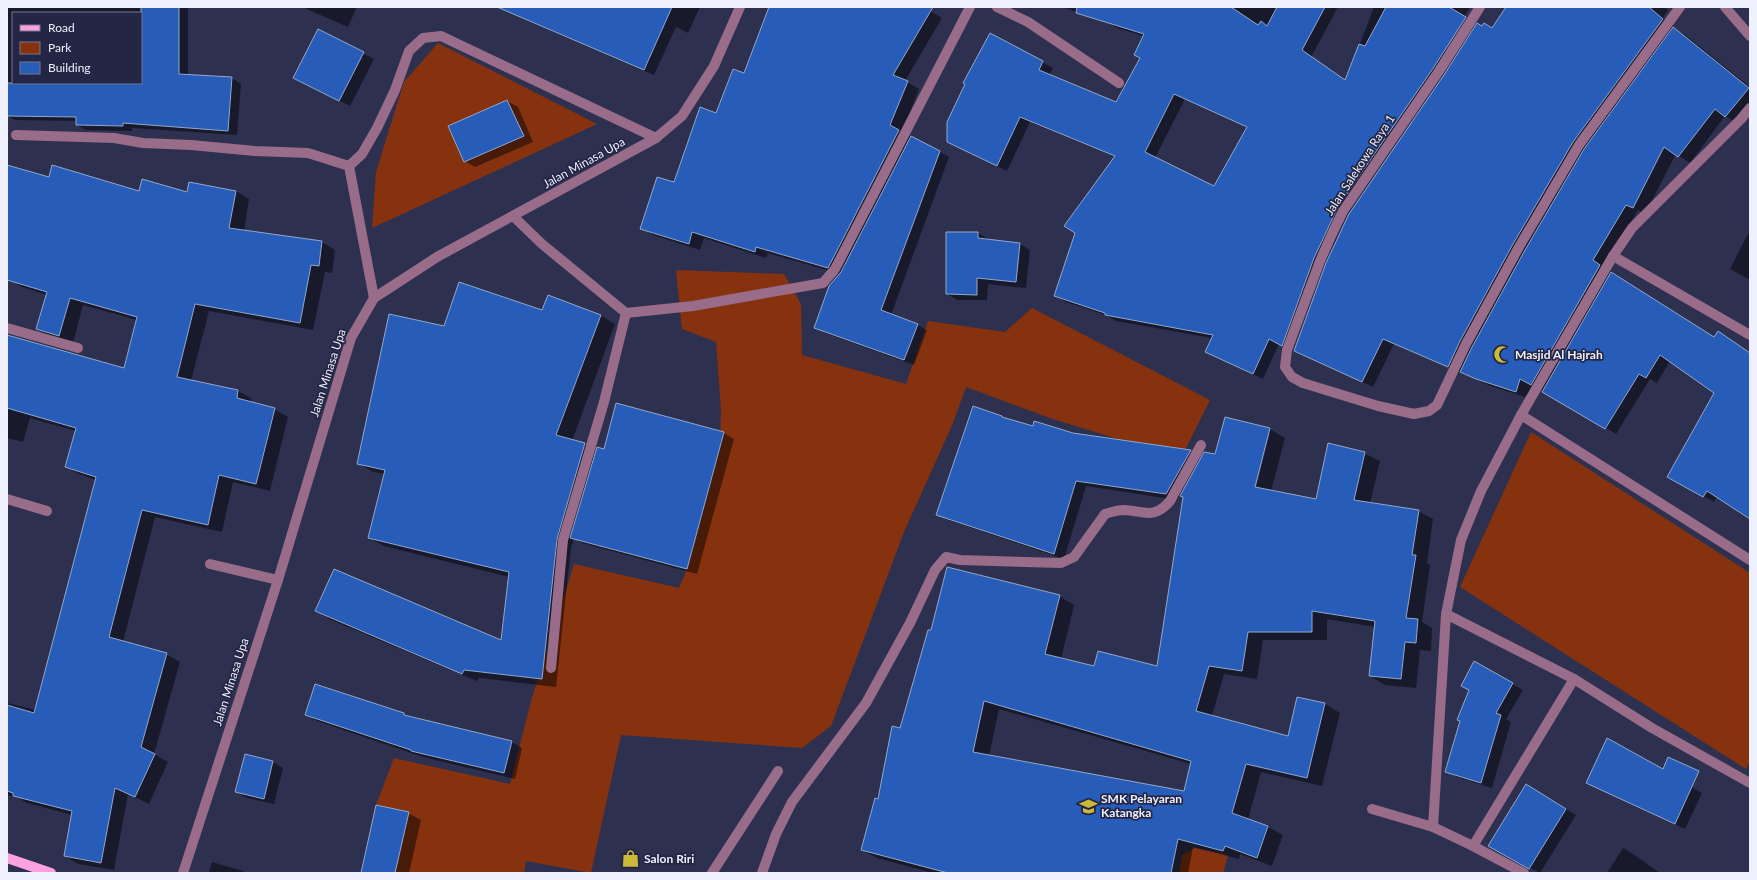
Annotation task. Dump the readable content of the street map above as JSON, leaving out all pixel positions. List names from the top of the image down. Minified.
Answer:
{"streets":{"street":["Jalan Minasa Upa","Jalan Salekowa Raya 1"]},"places":{"mosque":["Masjid Al Hajrah"],"school or university":["SMK Pelayaran Katangka"],"shop":["Salon Riri"]},"legend":["Road","Park","Building"]}
